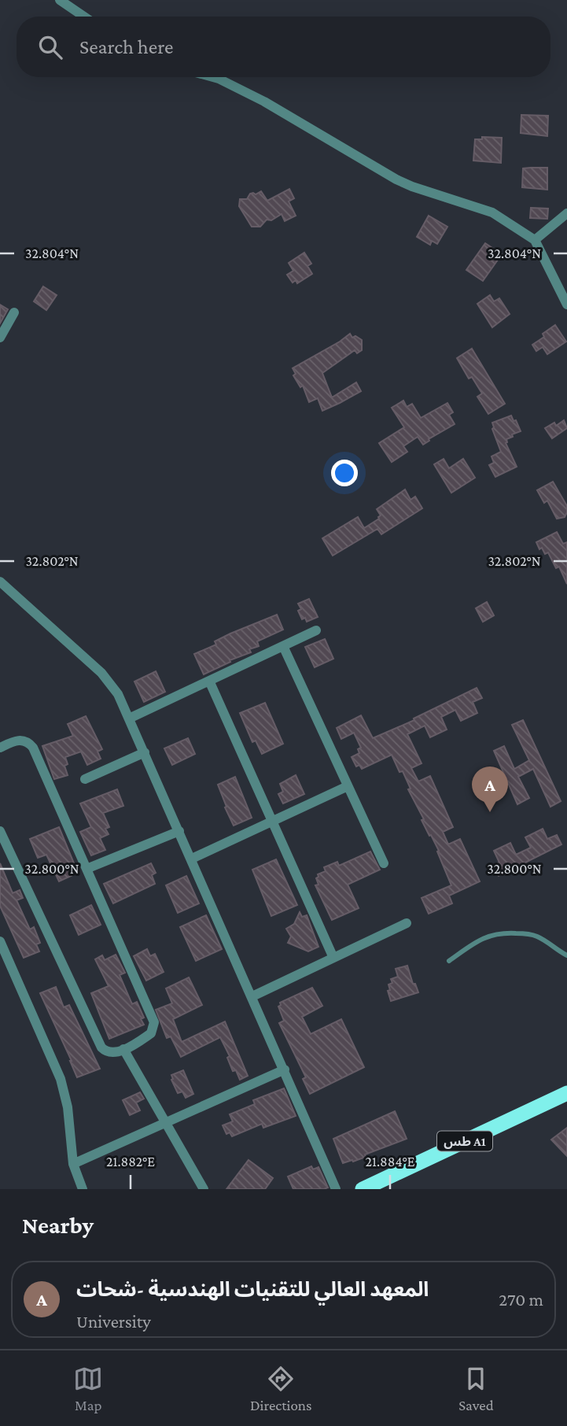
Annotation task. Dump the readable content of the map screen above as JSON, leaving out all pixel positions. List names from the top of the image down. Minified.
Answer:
{"streets":{"highway":["طس A1"]},"page":{"search":"Search here","pins":"A","heading":"Nearby","list":[{"mark":"A","name":"المعهد العالي للتقنيات الهندسية -شحات","note":"University","value":"270 m"}],"nav":["Map","Directions","Saved"]},"coordinates":["32.804°N","32.802°N","32.800°N","21.882°E","21.884°E"]}
